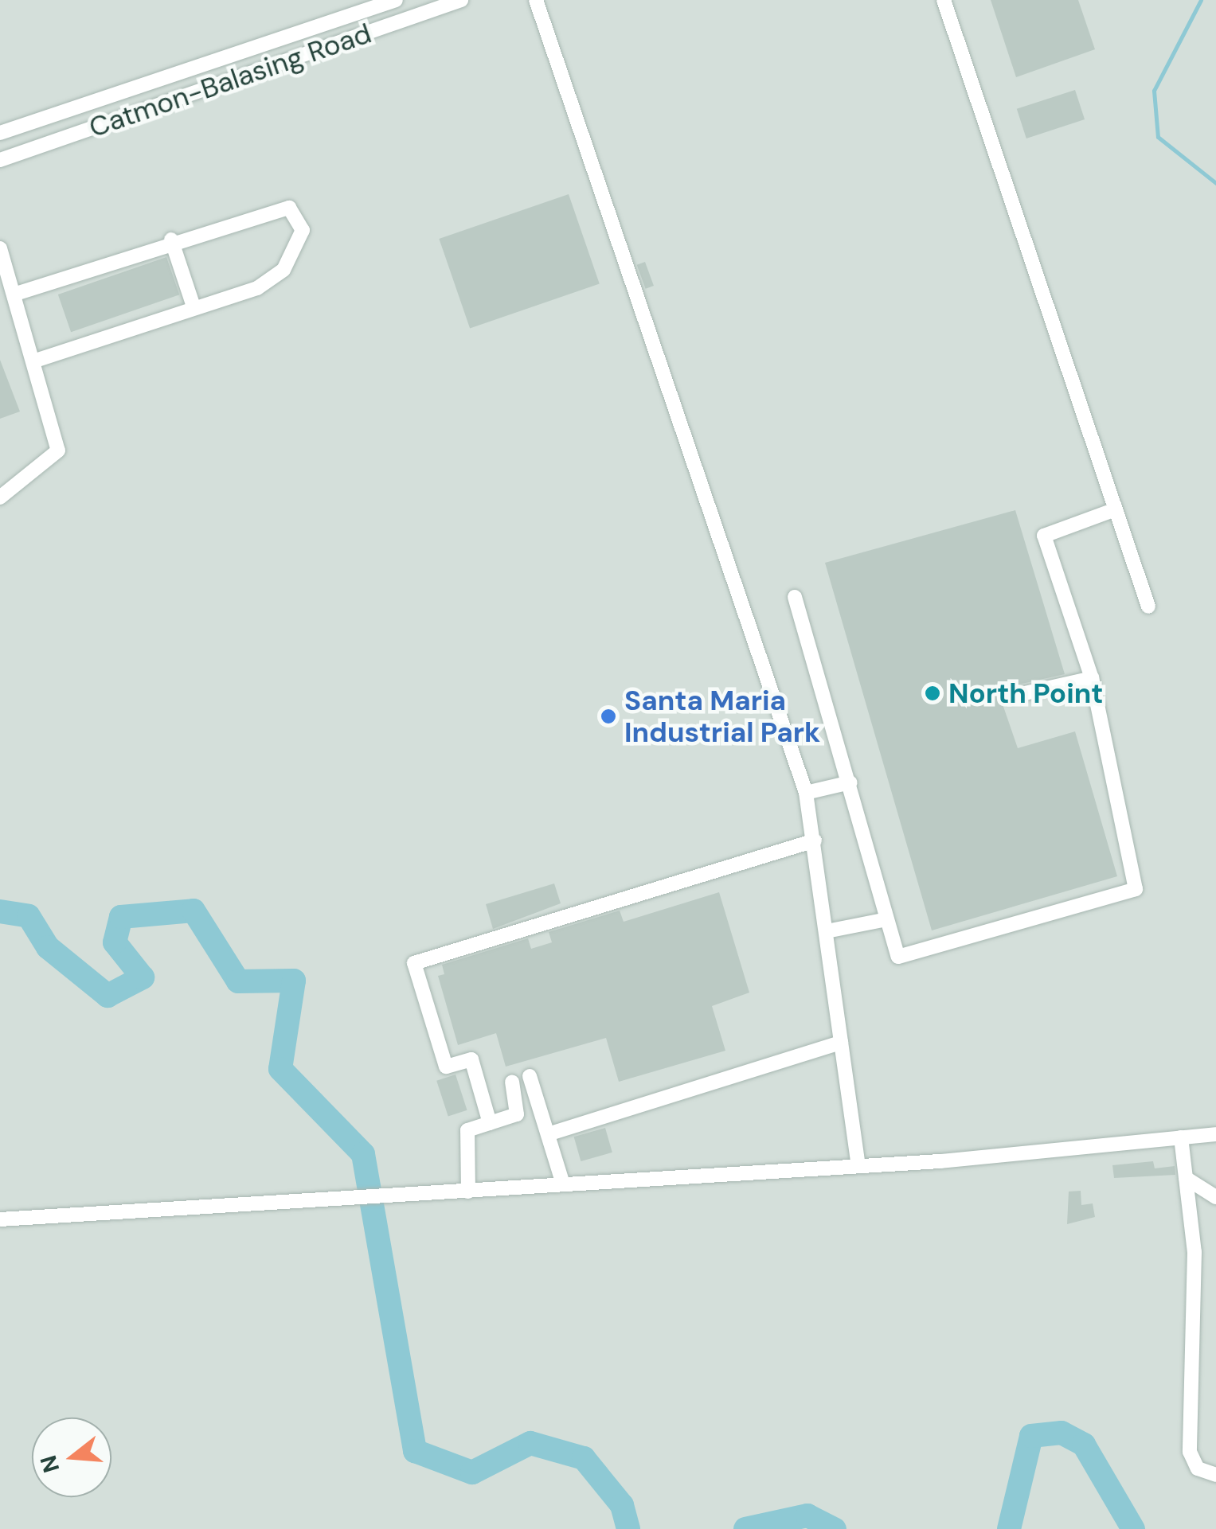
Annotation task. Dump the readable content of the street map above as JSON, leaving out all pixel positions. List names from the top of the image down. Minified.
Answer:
{"streets":{"street":["Catmon-Balasing Road"]},"places":["North Point","Santa Maria Industrial Park"],"north":"left"}
